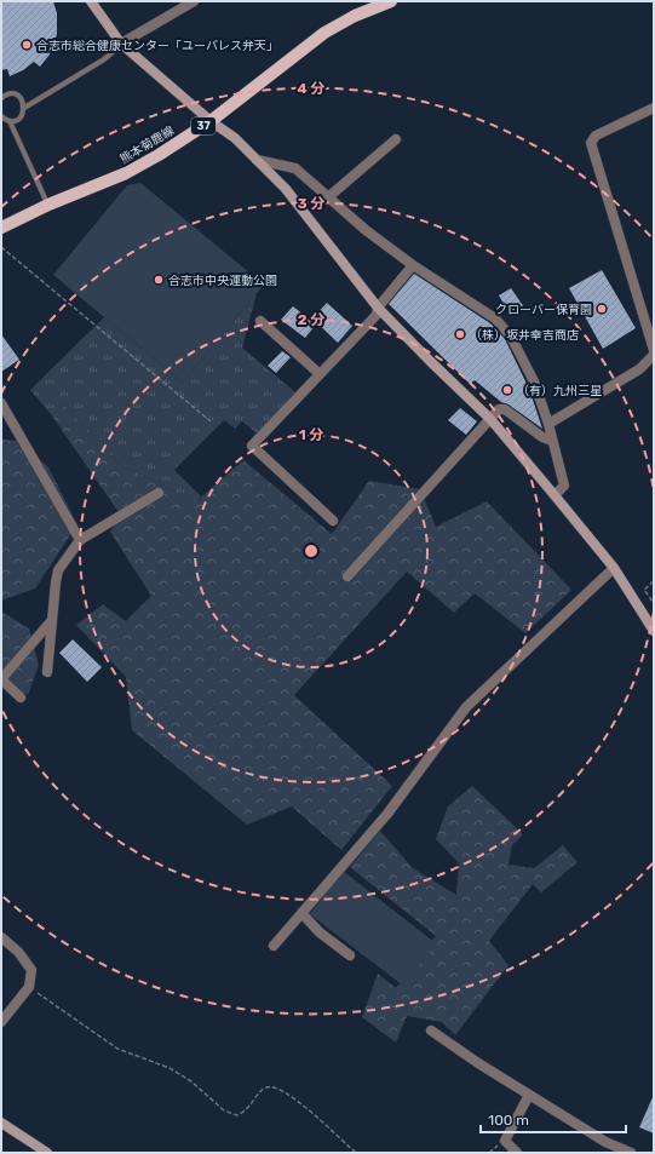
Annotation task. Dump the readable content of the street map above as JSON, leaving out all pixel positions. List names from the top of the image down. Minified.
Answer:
{"streets":{"main road":["37","熊本菊鹿線"]},"places":["合志市総合健康センター「ユーパレス弁天」","合志市中央運動公園","クローバー保育園","（株）坂井幸吉商店","（有）九州三星"],"scale_bar":"100 m","rings":["4 分","3 分","2 分","1 分"]}
